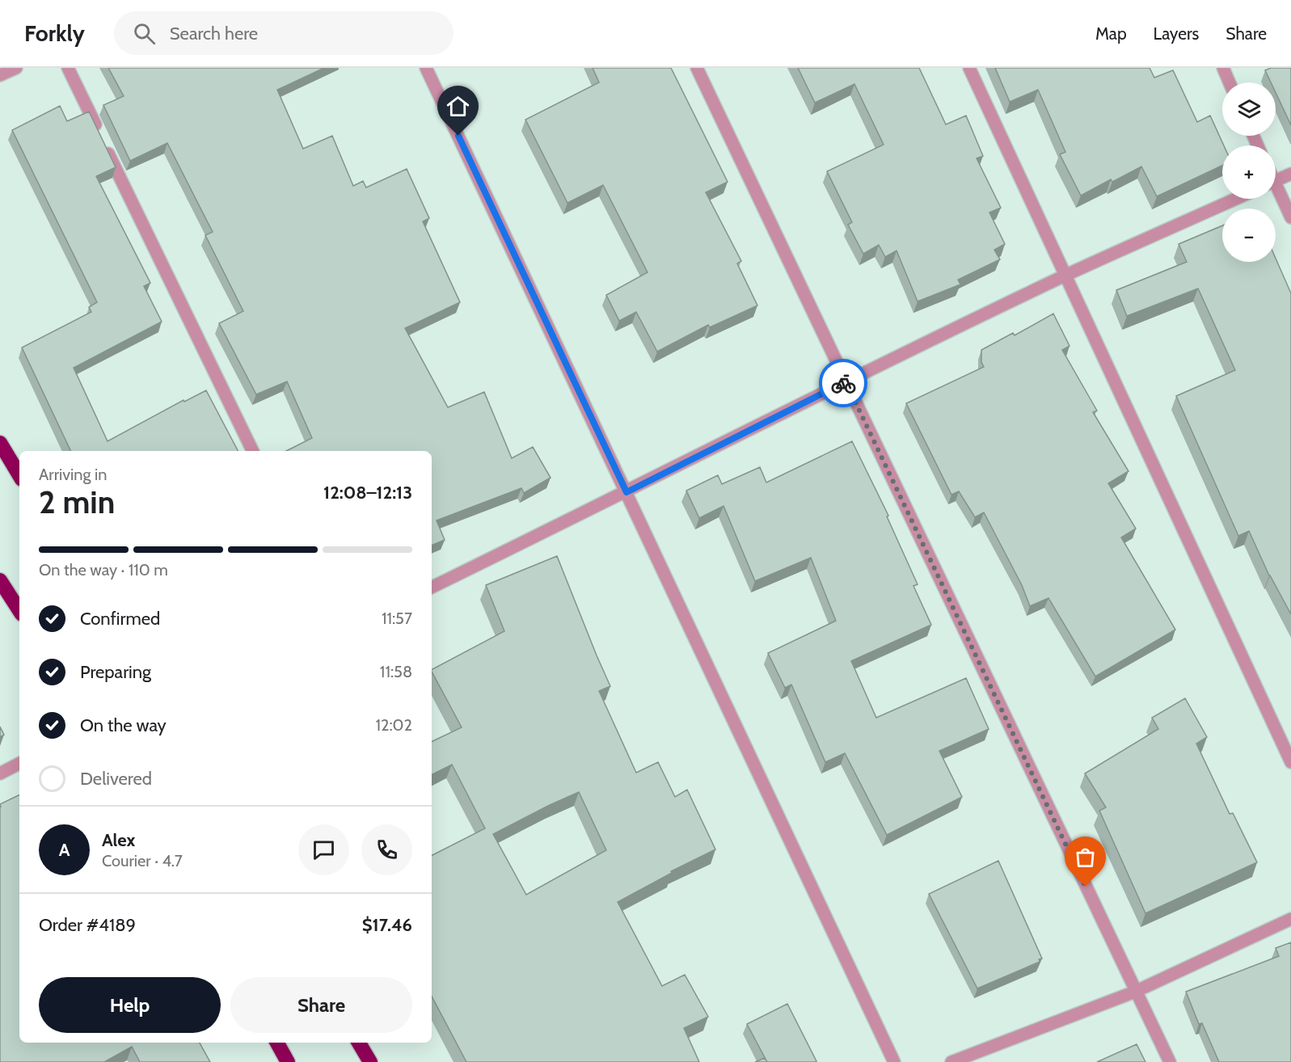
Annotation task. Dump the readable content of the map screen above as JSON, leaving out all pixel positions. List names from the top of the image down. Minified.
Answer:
{"page":{"header":"Forkly","search":"Search here","nav":["Map","Layers","Share"],"map_buttons":["+","−"],"heading":["2 min","Arriving in","12:08–12:13"],"panel":["Alex","Courier · 4.7","Order #4189","$17.46"],"bar":"On the way · 110 m","list":[["Confirmed","11:57"],["Preparing","11:58"],["On the way","12:02"],"Delivered"],"round":"A","buttons":["Help","Share"]}}
